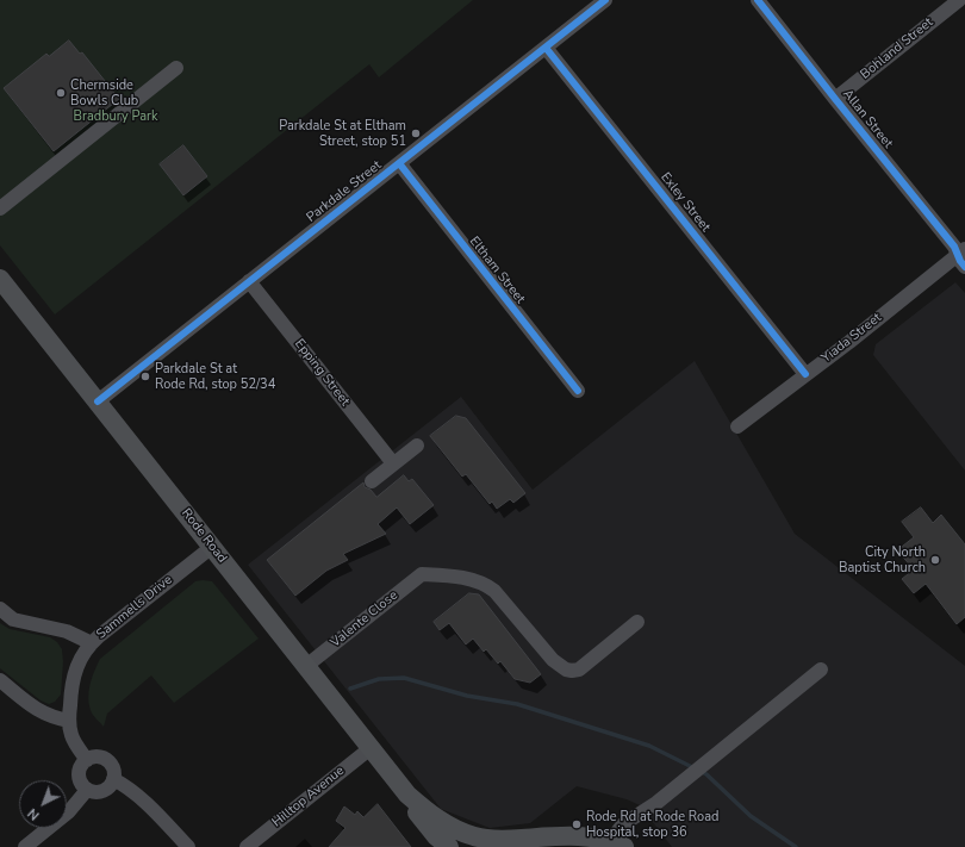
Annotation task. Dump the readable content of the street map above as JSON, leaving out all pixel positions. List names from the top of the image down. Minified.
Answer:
{"streets":{"main road":["Rode Road"],"street":["Bohland Street","Allan Street","Parkdale Street","Exley Street","Eltham Street","Yiada Street","Epping Street","Sammells Drive","Valente Close","Hilltop Avenue"]},"crossings":[["Bohland Street","Allan Street"],["Allan Street","Yiada Street"],["Parkdale Street","Exley Street"],["Parkdale Street","Eltham Street"],["Parkdale Street","Epping Street"],["Parkdale Street","Rode Road"],["Exley Street","Yiada Street"],["Rode Road","Sammells Drive"],["Rode Road","Valente Close"],["Rode Road","Hilltop Avenue"]],"parks":["Bradbury Park"],"places":["Chermside Bowls Club","Parkdale St at Eltham Street, stop 51","Parkdale St at Rode Rd, stop 52/34","City North Baptist Church","Rode Rd at Rode Road Hospital, stop 36"],"north":"bottom left"}
